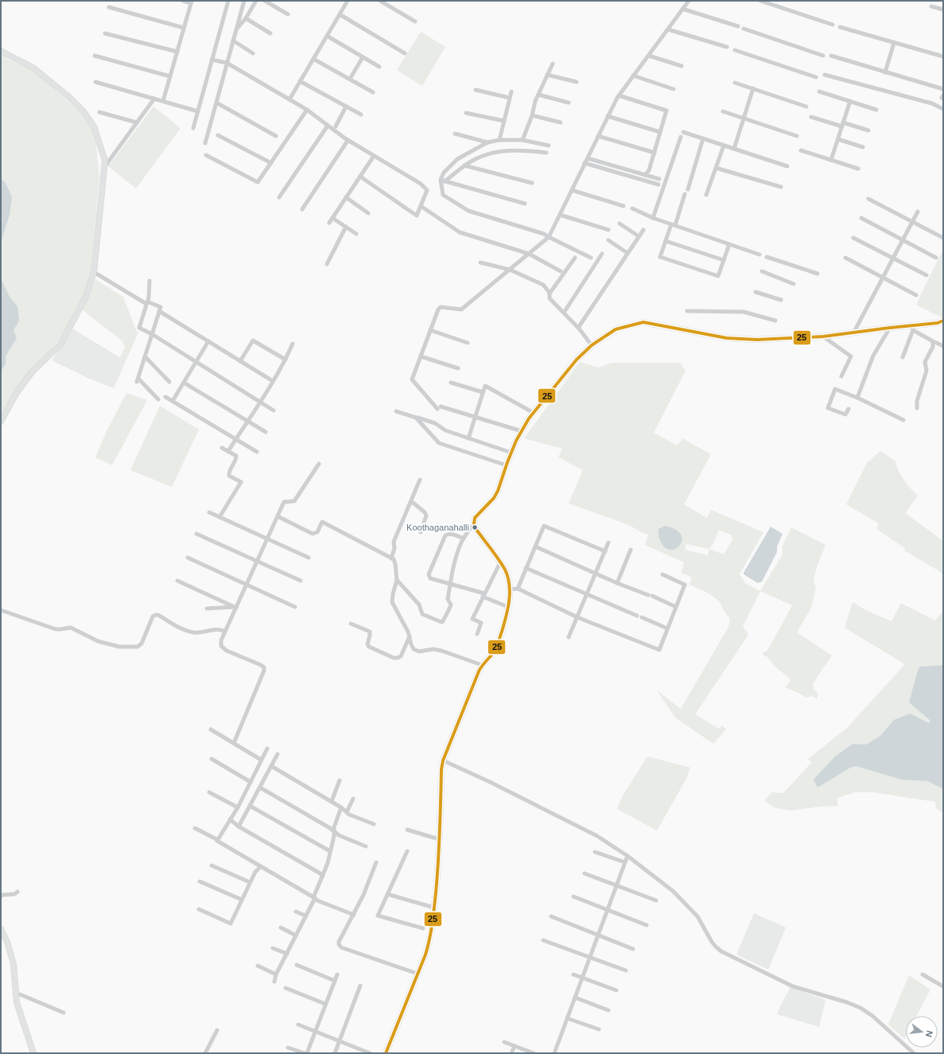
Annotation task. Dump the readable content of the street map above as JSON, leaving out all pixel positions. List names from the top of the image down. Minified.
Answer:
{"places":["Koothaganahalli"],"lines":["transit line 25"],"north":"right"}
